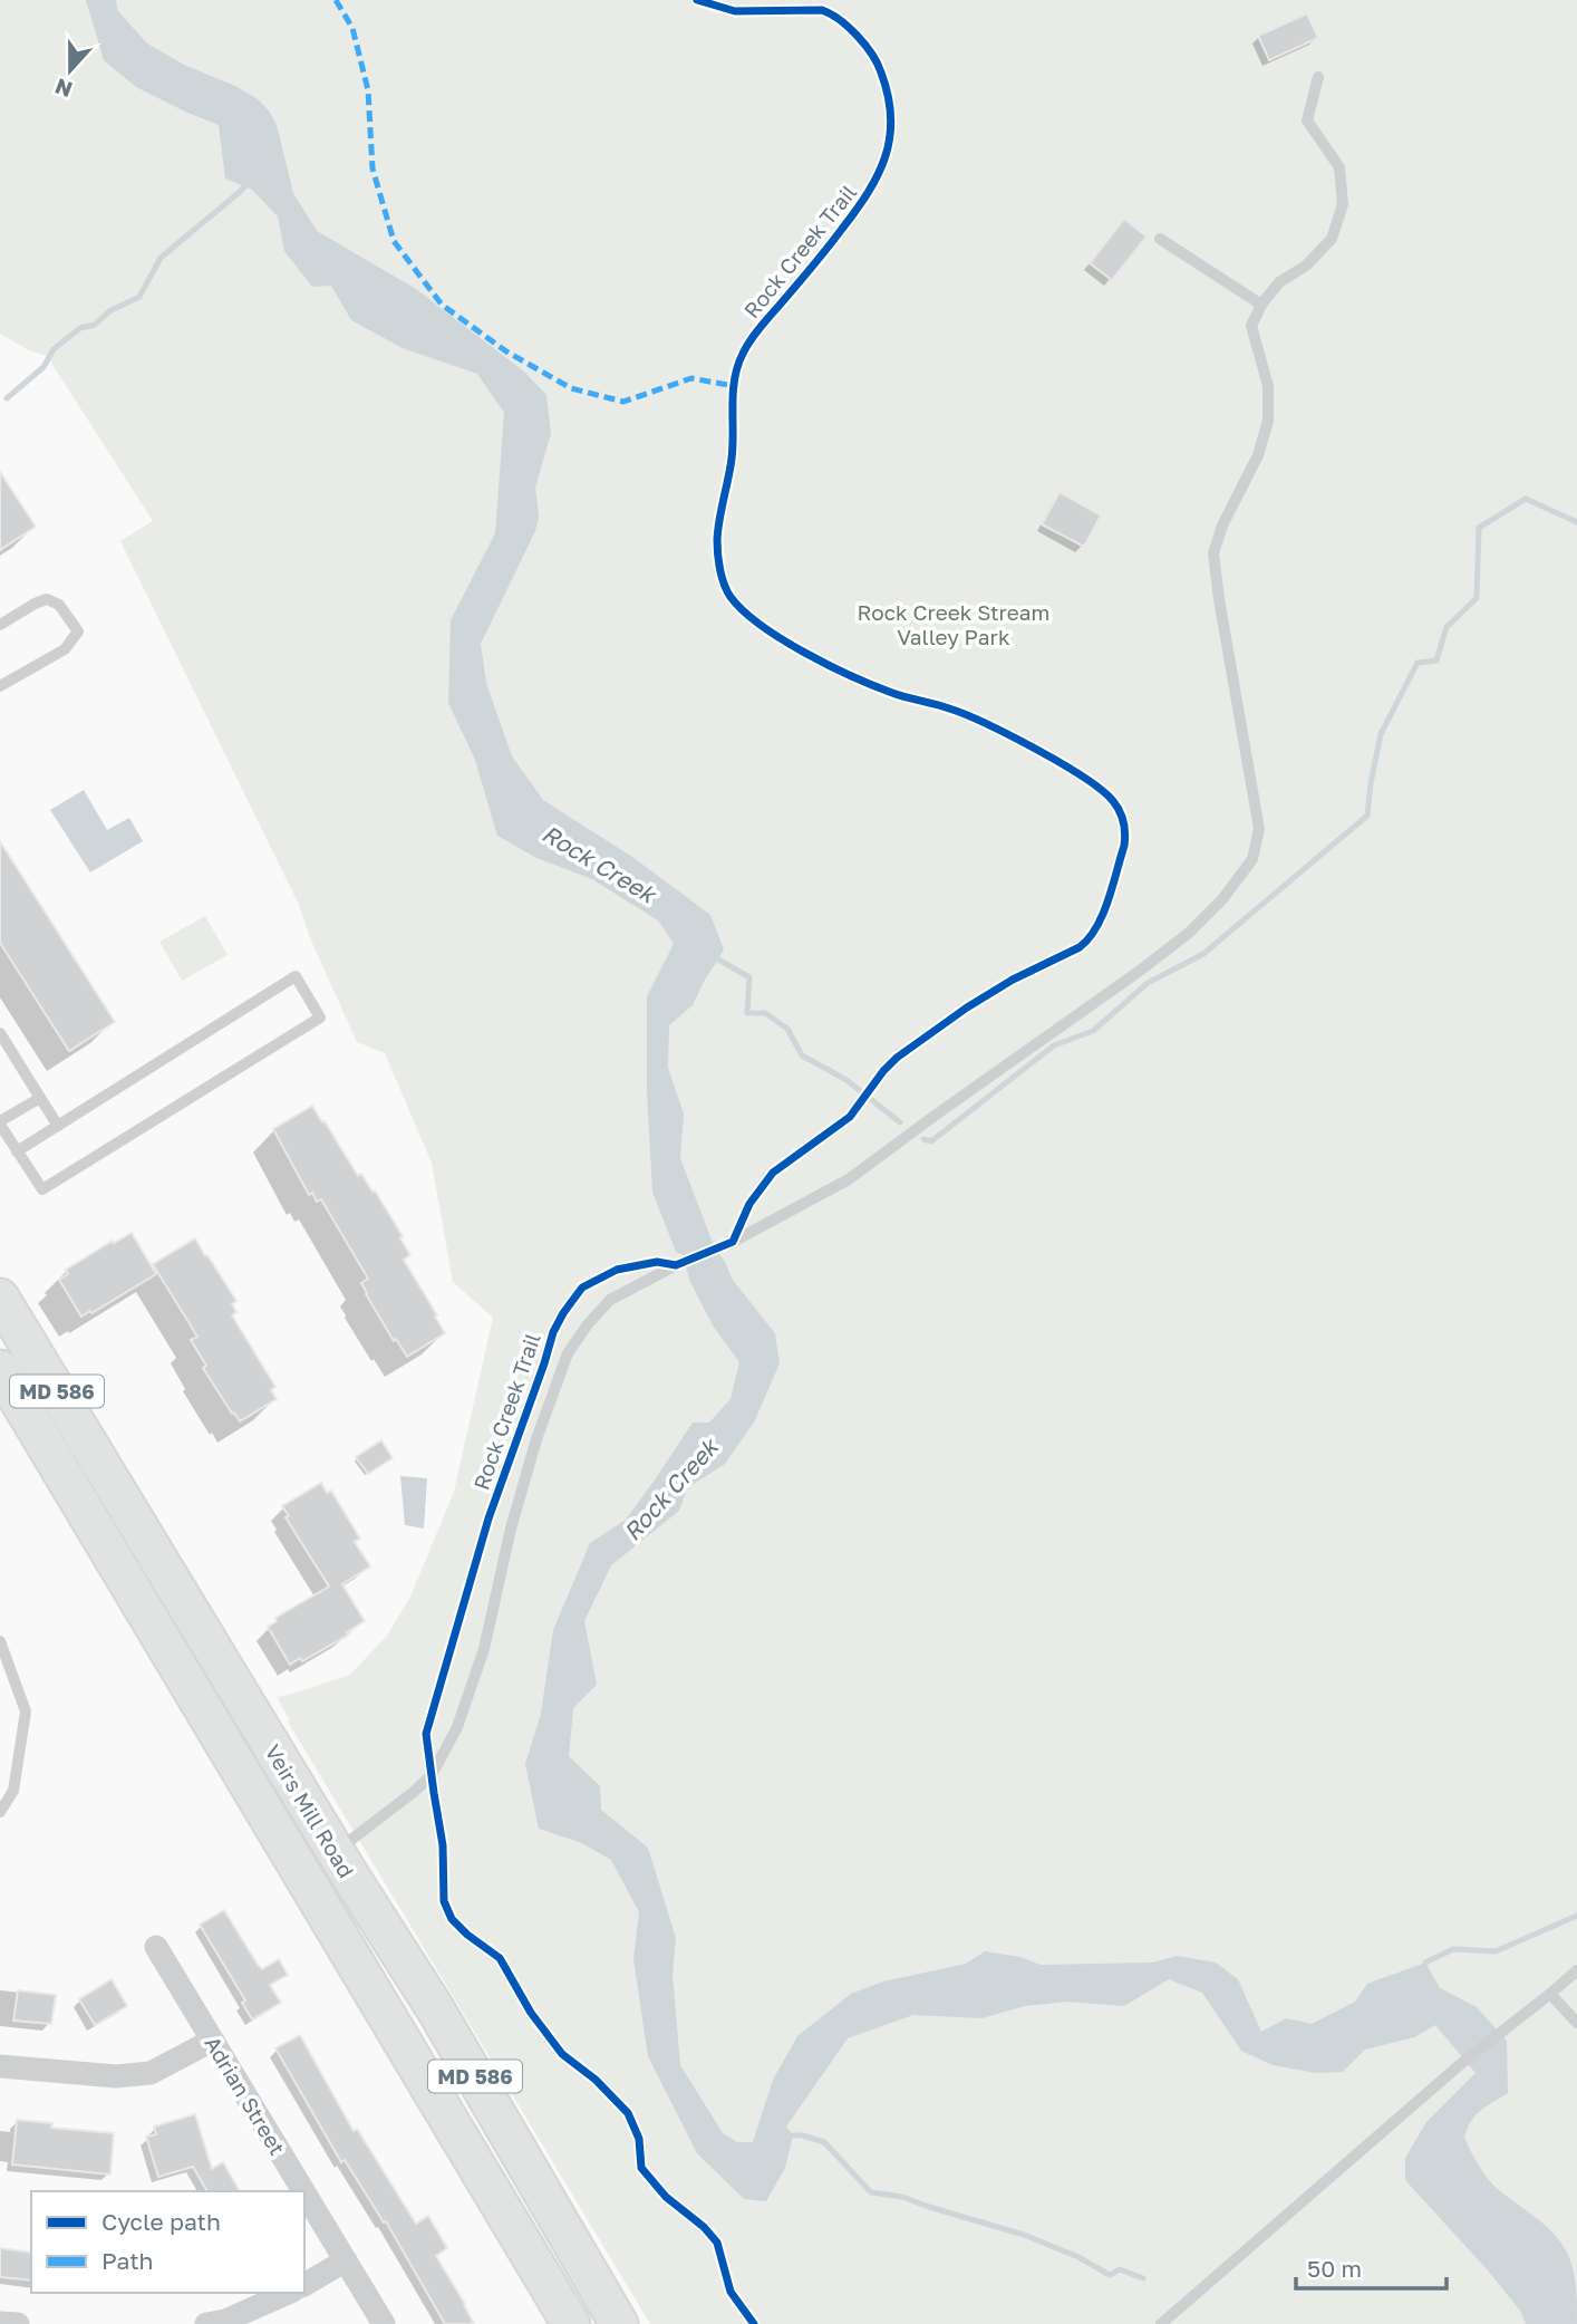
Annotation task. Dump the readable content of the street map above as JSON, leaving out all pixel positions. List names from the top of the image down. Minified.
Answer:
{"streets":{"main road":["MD 586","Veirs Mill Road"],"street":["Adrian Street"],"cycle path":["Rock Creek Trail"]},"water":["Rock Creek"],"parks":["Rock Creek Stream Valley Park"],"legend":["Cycle path","Path"],"scale_bar":"50 m","north":"bottom"}
